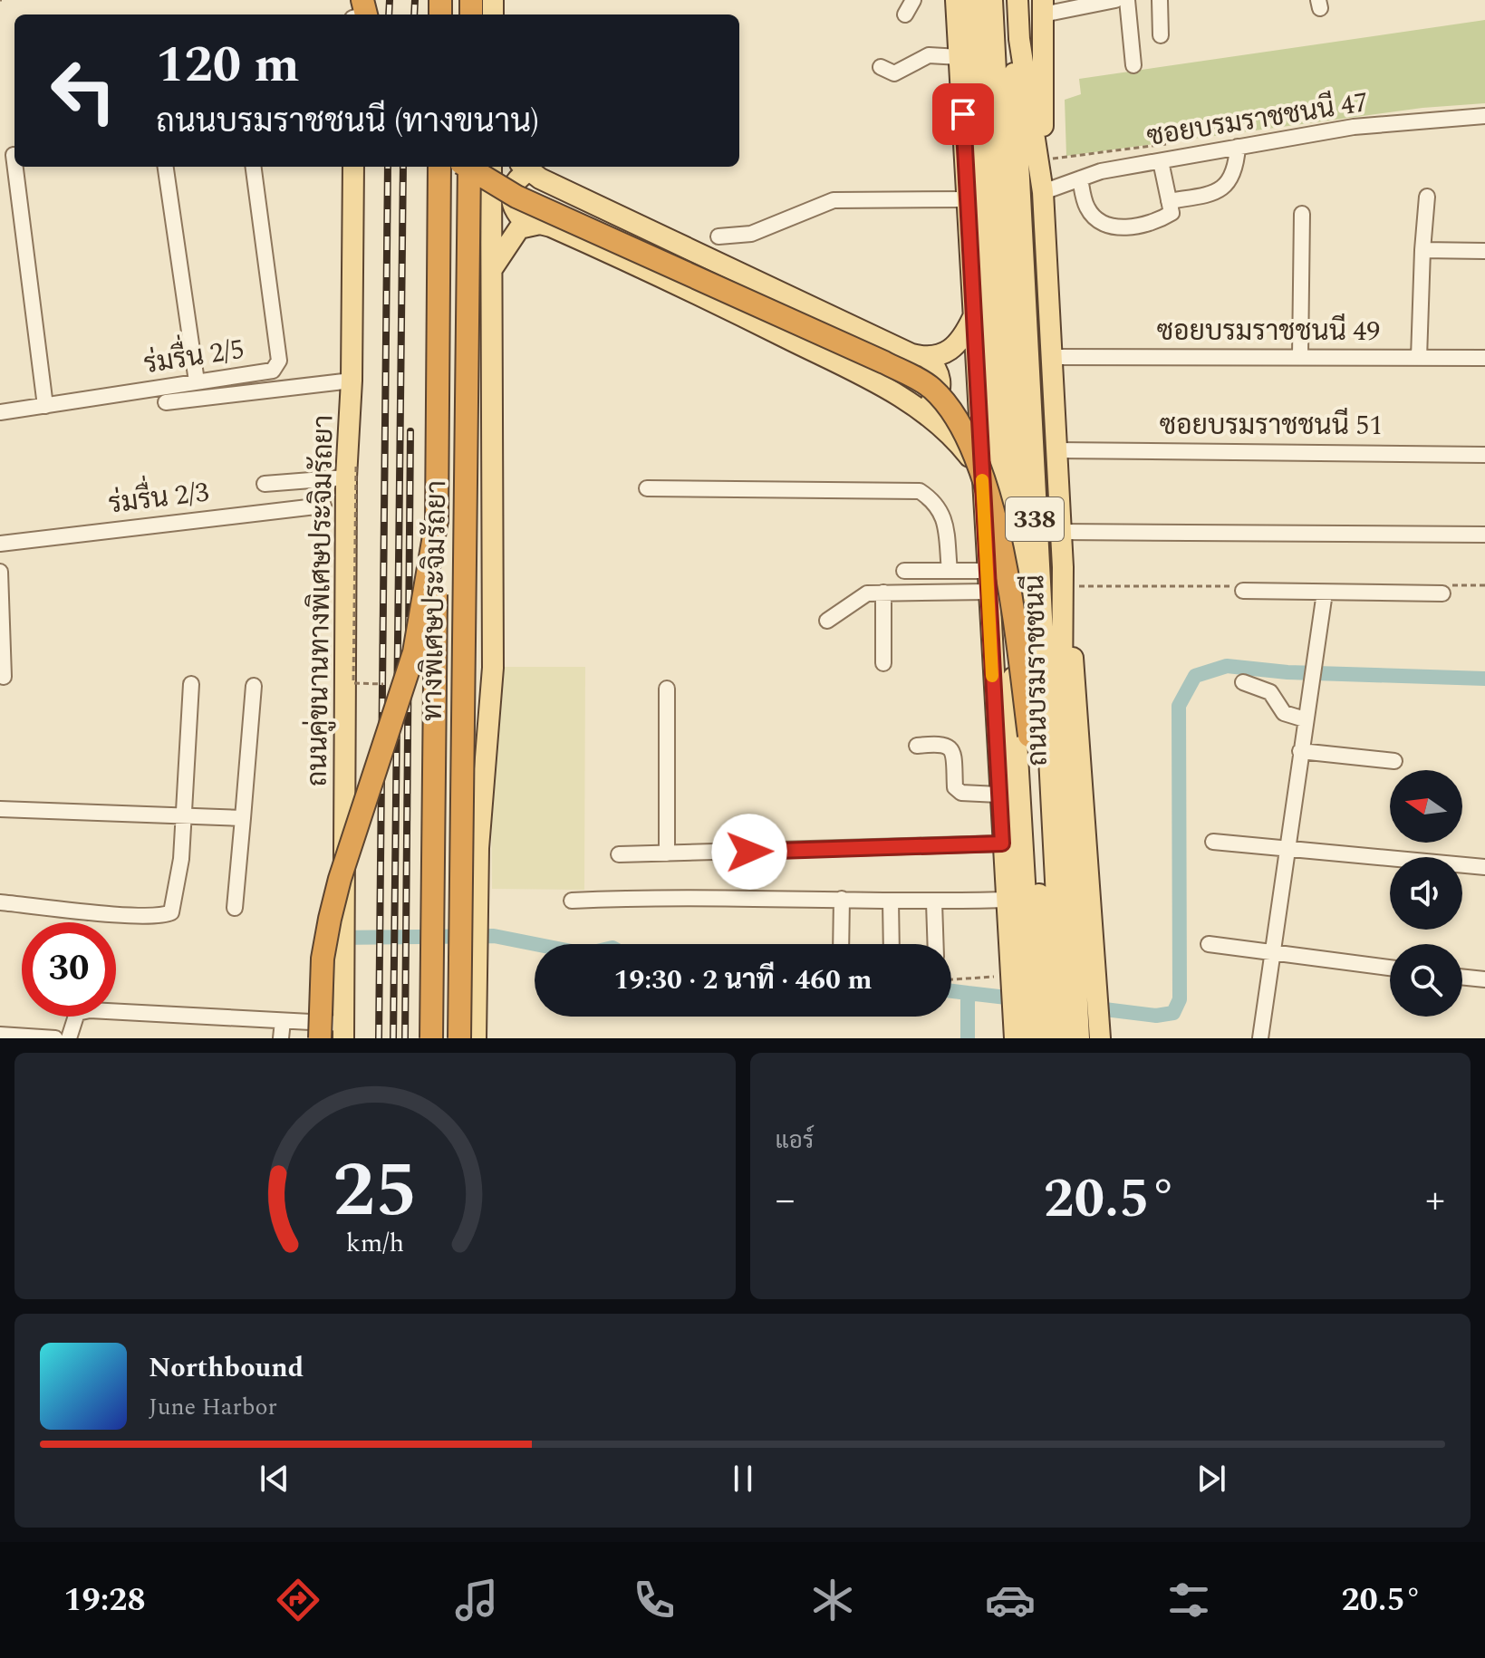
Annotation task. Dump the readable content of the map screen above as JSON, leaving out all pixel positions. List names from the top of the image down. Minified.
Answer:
{"streets":{"highway":["ทางพิเศษประจิมรัถยา"],"main road":["338","ถนนคู่ขนานทางพิเศษประจิมรัถยา","ถนนบรมราชชนนี"],"street":["ซอยบรมราชชนนี 47","ซอยบรมราชชนนี 49","ร่มรื่น 2/5","ซอยบรมราชชนนี 51","ร่มรื่น 2/3"]},"crossings":[["ซอยบรมราชชนนี 47","338"],["ซอยบรมราชชนนี 47","ถนนบรมราชชนนี"],["ซอยบรมราชชนนี 49","ถนนบรมราชชนนี"],["ซอยบรมราชชนนี 51","ถนนบรมราชชนนี"],["338","ถนนบรมราชชนนี"]],"north":"left","page":{"turn":["120 m","ถนนบรมราชชนนี (ทางขนาน)"],"limit":"30","trip":"19:30 · 2 นาที · 460 m","tile":"แอร์","heat":["−","20.5°","+"],"song":["Northbound","June Harbor"],"tabs":["19:28","20.5°"],"gauge":["25","km/h"]}}
